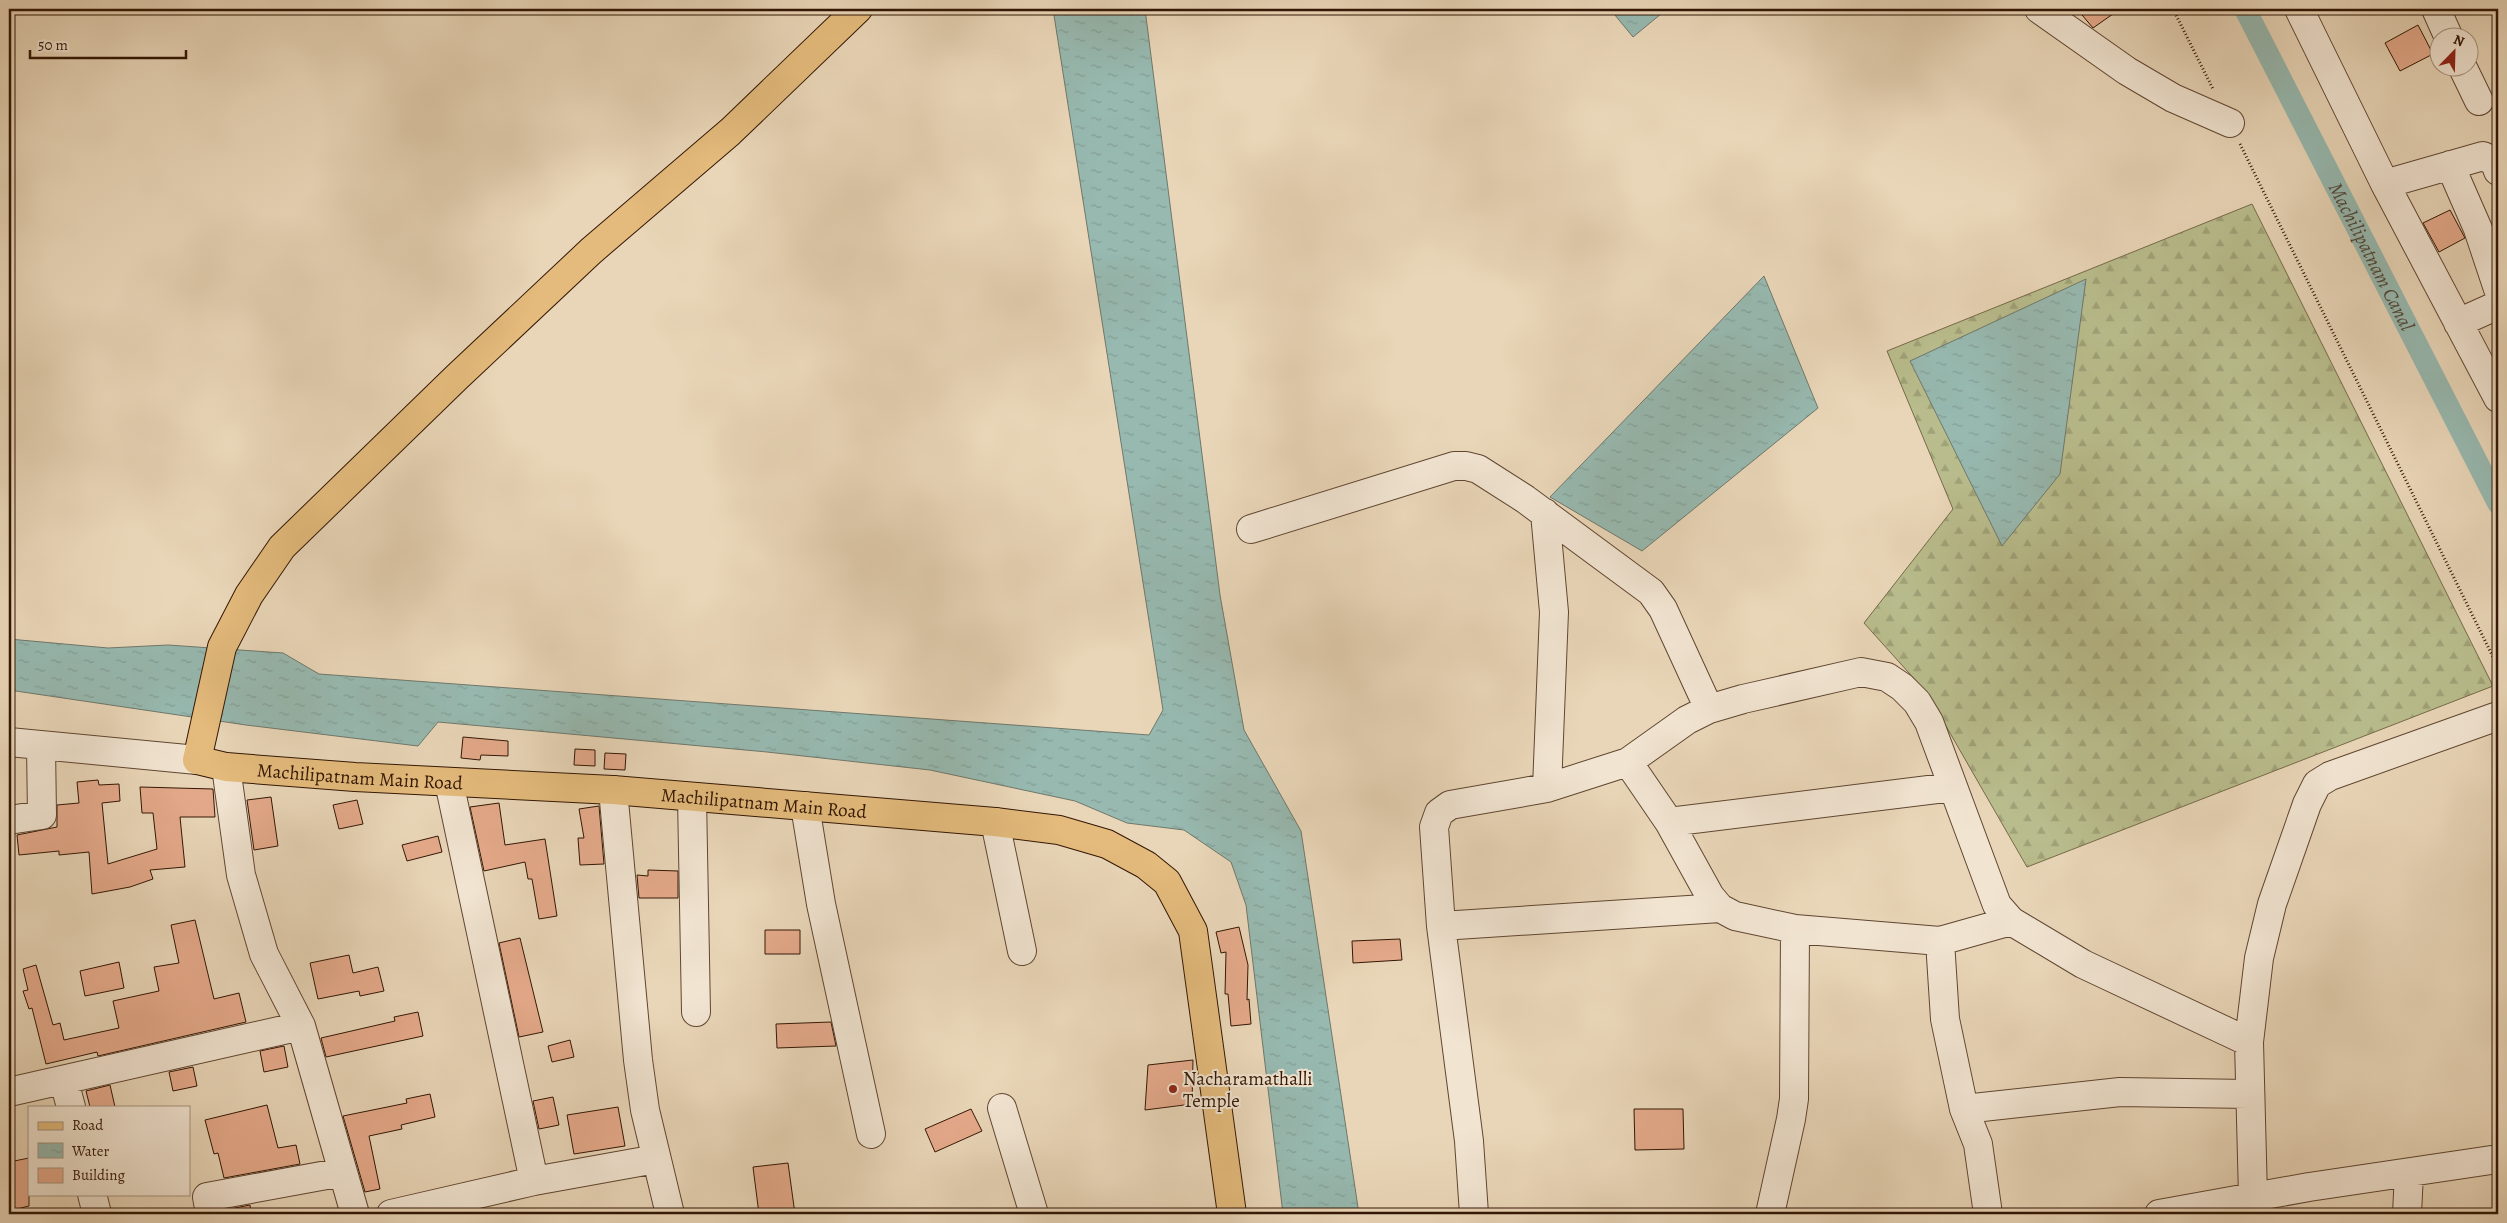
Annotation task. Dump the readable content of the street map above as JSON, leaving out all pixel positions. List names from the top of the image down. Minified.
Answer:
{"streets":{"main road":["Machilipatnam Main Road"]},"water":["Machilipatnam Canal"],"places":["Nacharamathalli Temple"],"legend":["Road","Water","Building"],"scale_bar":"50 m","north":"top right"}
